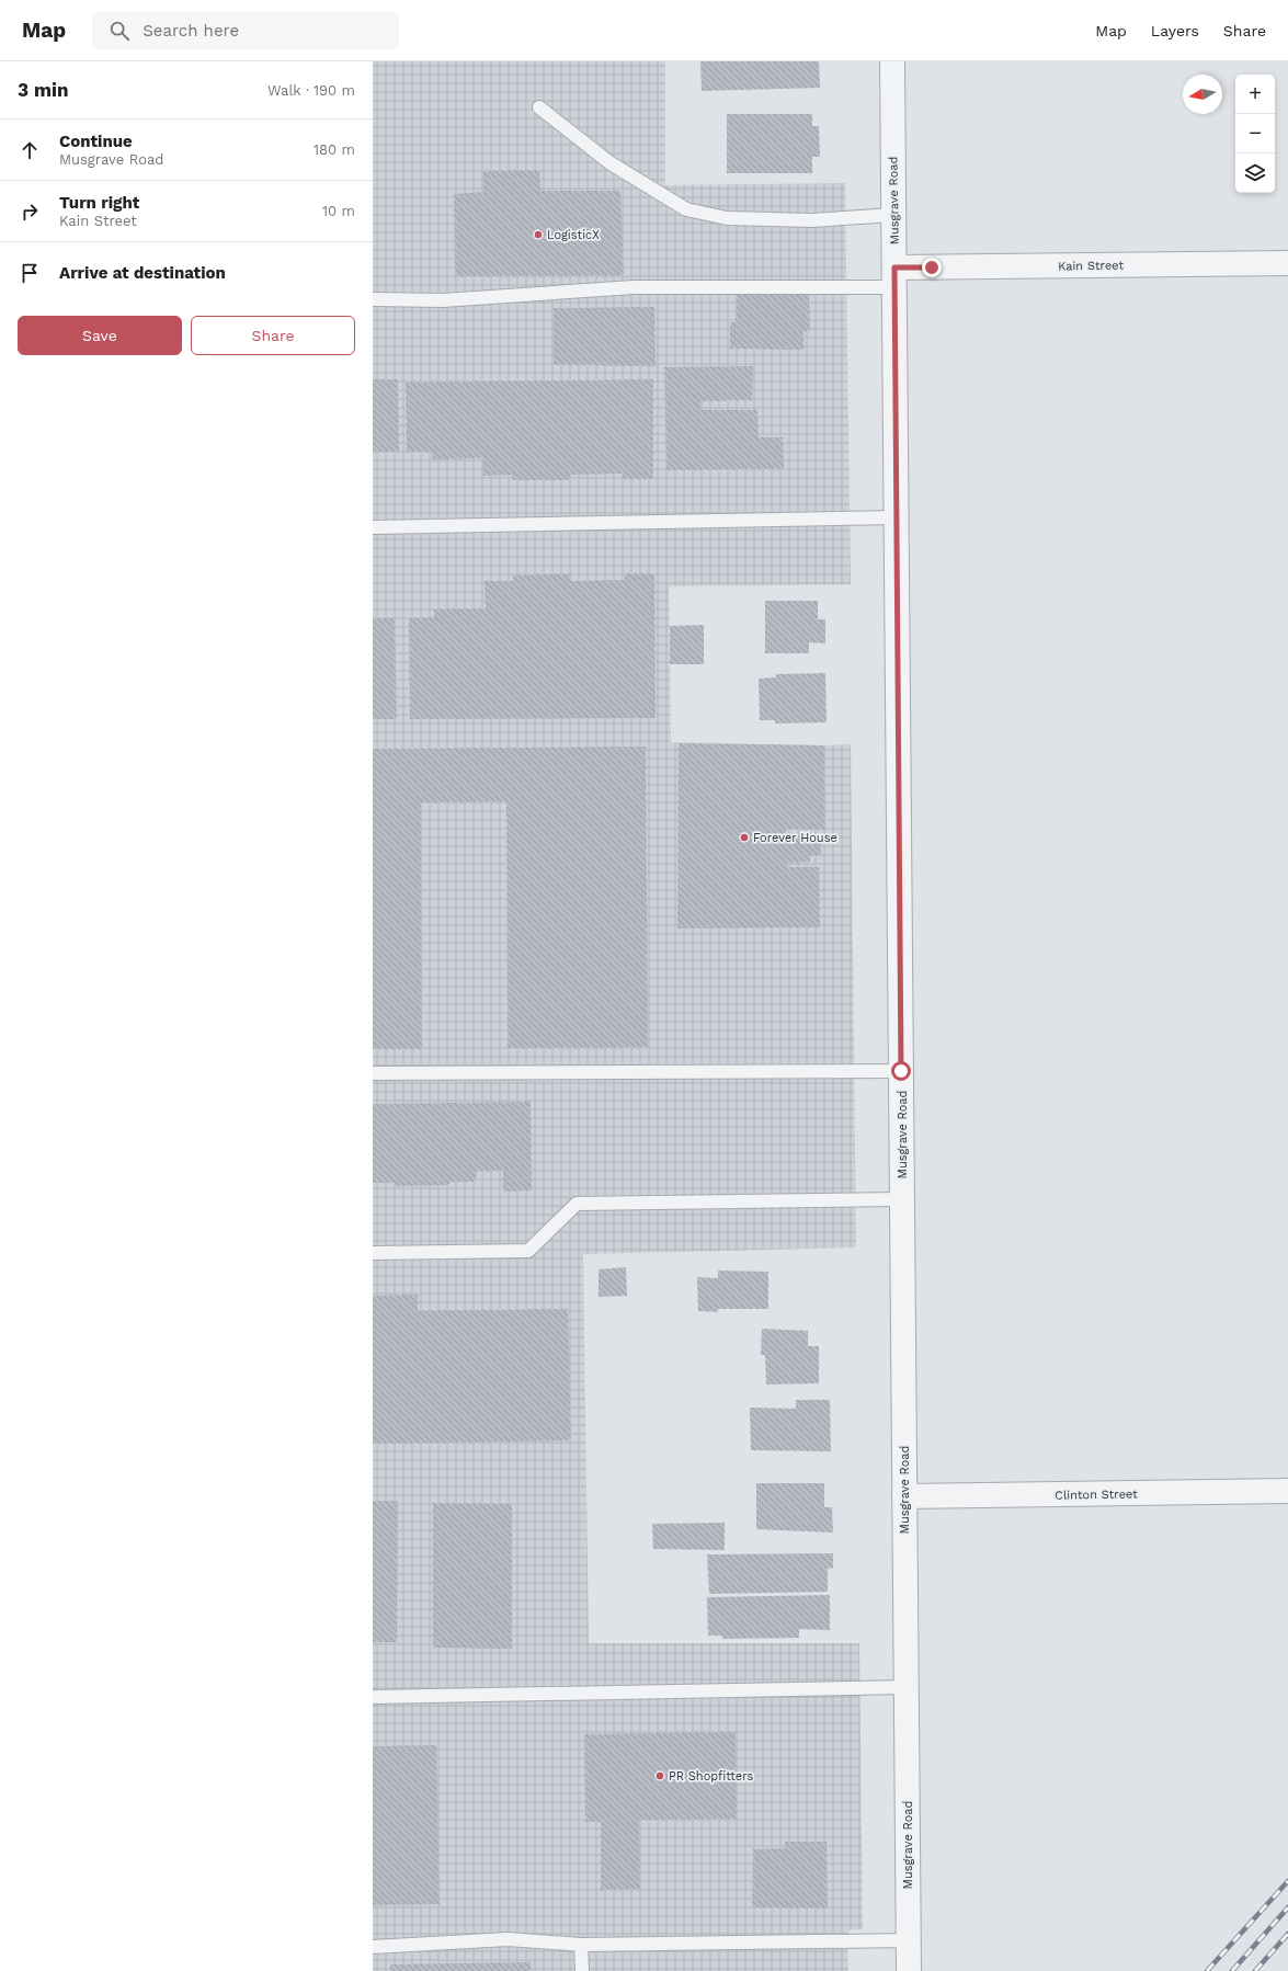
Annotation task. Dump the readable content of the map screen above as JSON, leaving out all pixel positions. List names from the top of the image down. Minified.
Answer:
{"streets":{"street":["Musgrave Road","Kain Street","Clinton Street"]},"crossings":[["Musgrave Road","Kain Street"],["Musgrave Road","Clinton Street"]],"places":["LogisticX","Forever House","PR Shopfitters"],"north":"left","page":{"header":"Map","search":"Search here","nav":["Map","Layers","Share"],"heading":["3 min","Walk · 190 m"],"map_buttons":["+","−"],"list":[["Continue","Musgrave Road","180 m"],["Turn right","Kain Street","10 m"],"Arrive at destination"],"buttons":["Save","Share"]}}
